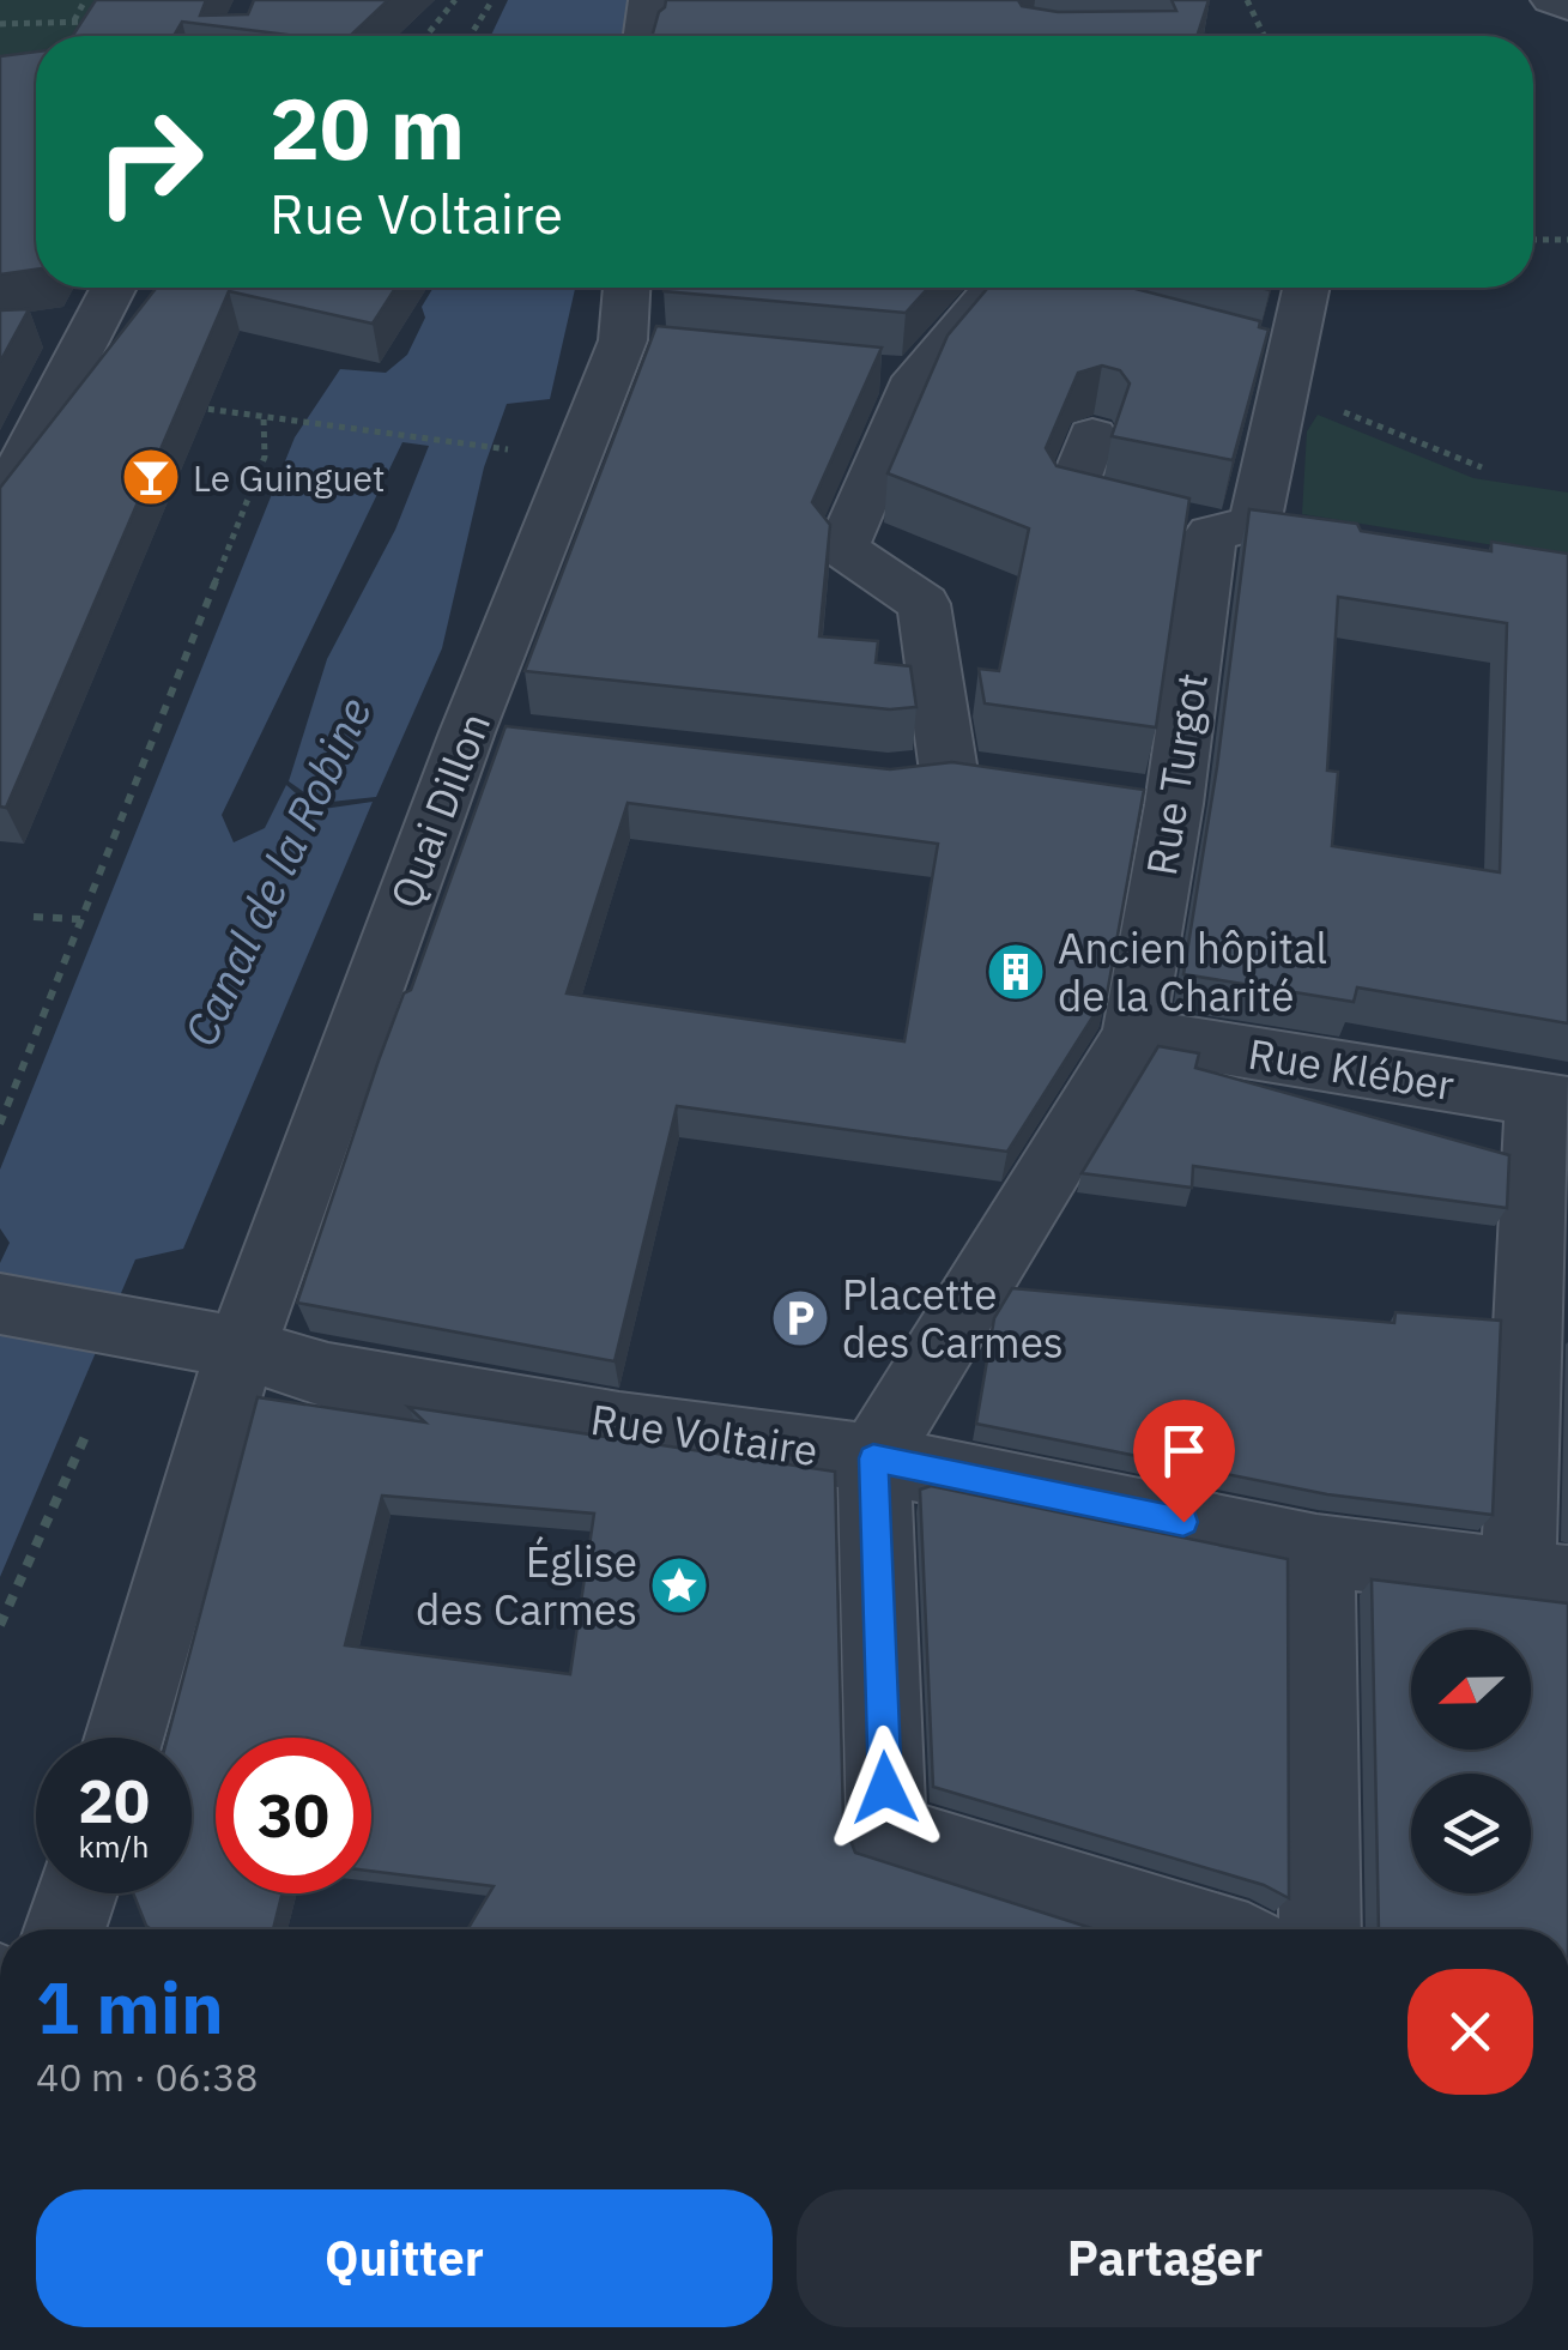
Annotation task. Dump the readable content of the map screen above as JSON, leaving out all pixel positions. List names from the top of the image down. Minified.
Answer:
{"streets":{"street":["Rue Turgot","Quai Dillon","Rue Kléber","Rue Voltaire"]},"crossings":[["Rue Turgot","Rue Kléber"],["Rue Turgot","Rue Voltaire"],["Quai Dillon","Rue Voltaire"]],"water":["Canal de la Robine"],"places":{"bar":["Le Guinguet"],"building":["Ancien hôpital de la Charité"],"parking":["Placette des Carmes"],"place":["Église des Carmes"]},"north":"left","page":{"turn":["20 m","Rue Voltaire"],"speed":"20 km/h","limit":"30","heading":["1 min","40 m · 06:38"],"buttons":["Quitter","Partager"]}}
